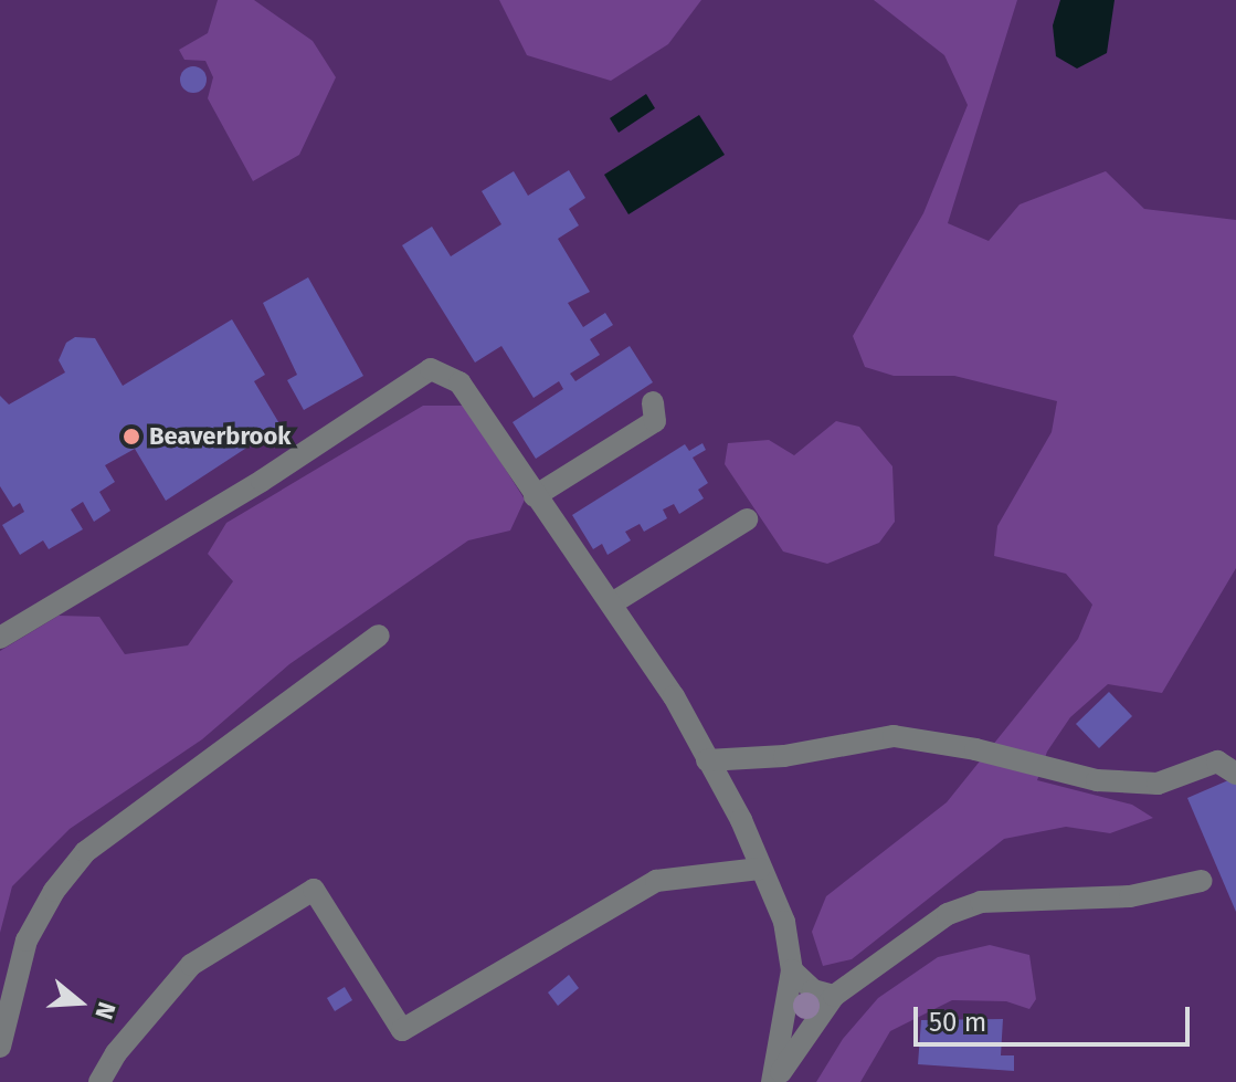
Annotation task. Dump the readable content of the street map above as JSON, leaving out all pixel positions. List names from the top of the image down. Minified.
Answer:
{"places":["Beaverbrook"],"scale_bar":"50 m","north":"right"}
